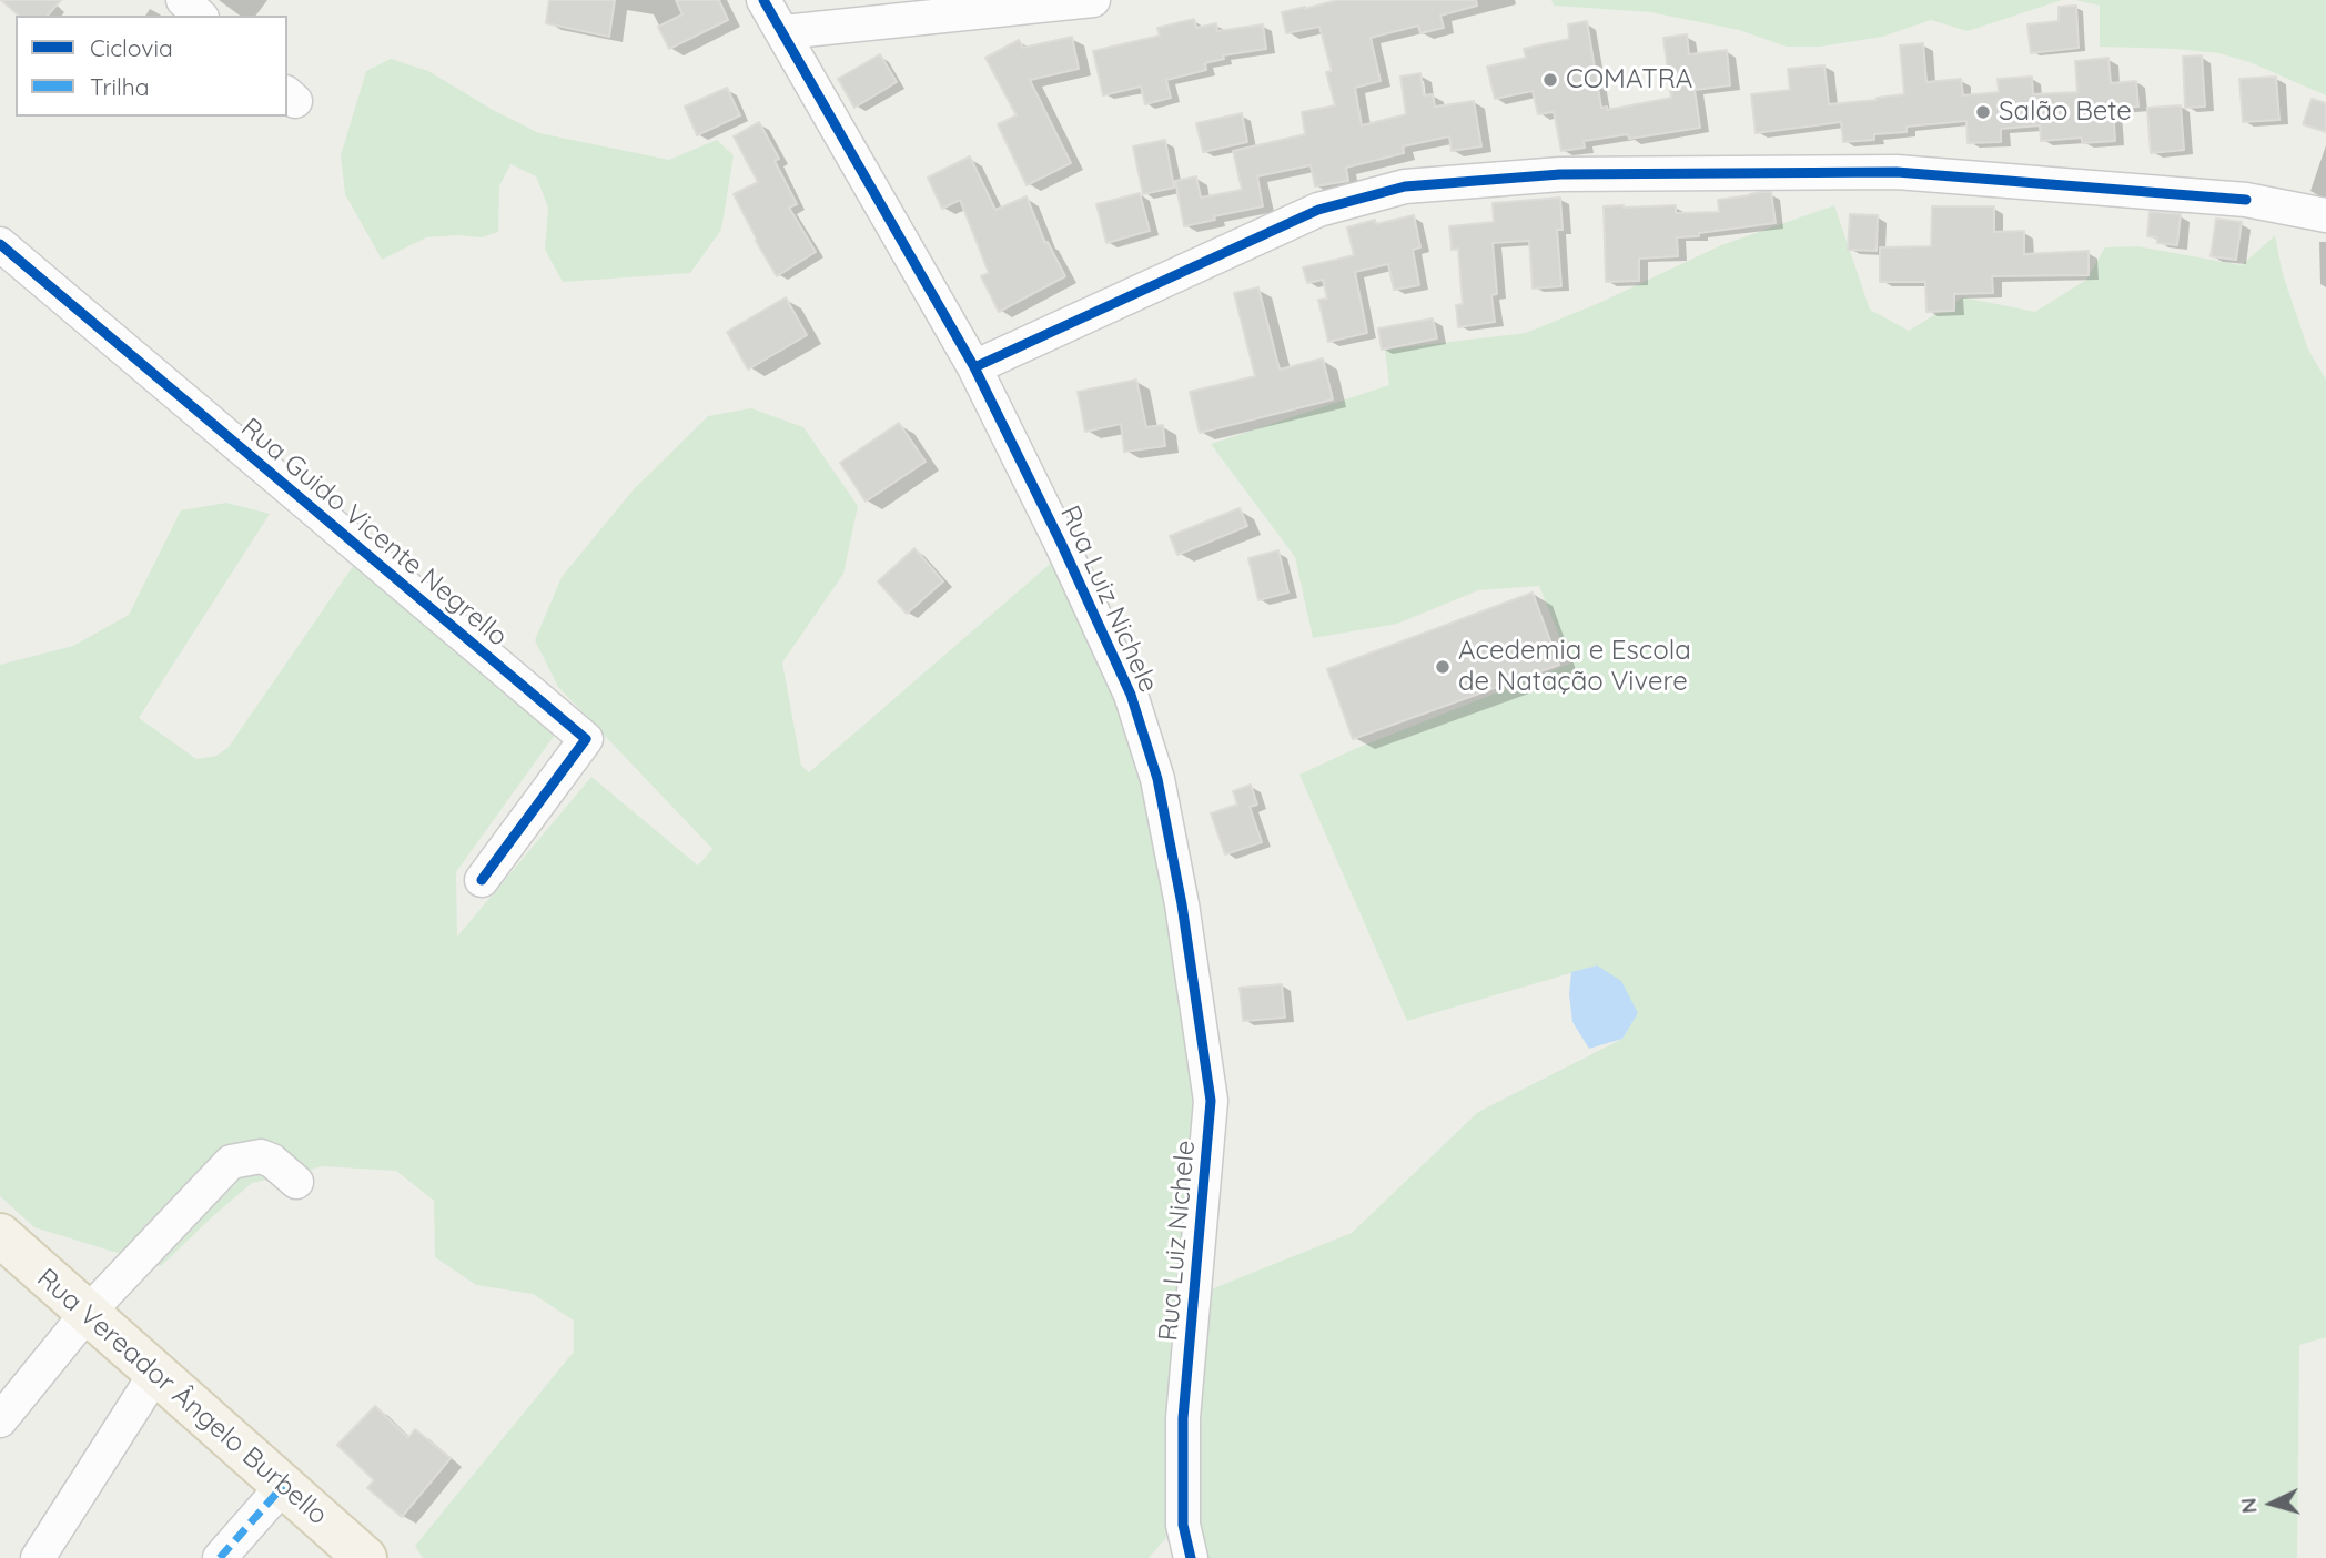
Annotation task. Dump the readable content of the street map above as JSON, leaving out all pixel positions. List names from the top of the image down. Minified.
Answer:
{"streets":{"main road":["Rua Vereador Ângelo Burbello"],"street":["Rua Guido Vicente Negrello","Rua Luiz Nichele"]},"places":["COMATRA","Salão Bete","Acedemia e Escola de Natação Vivere"],"legend":["Ciclovia","Trilha"],"north":"left"}
